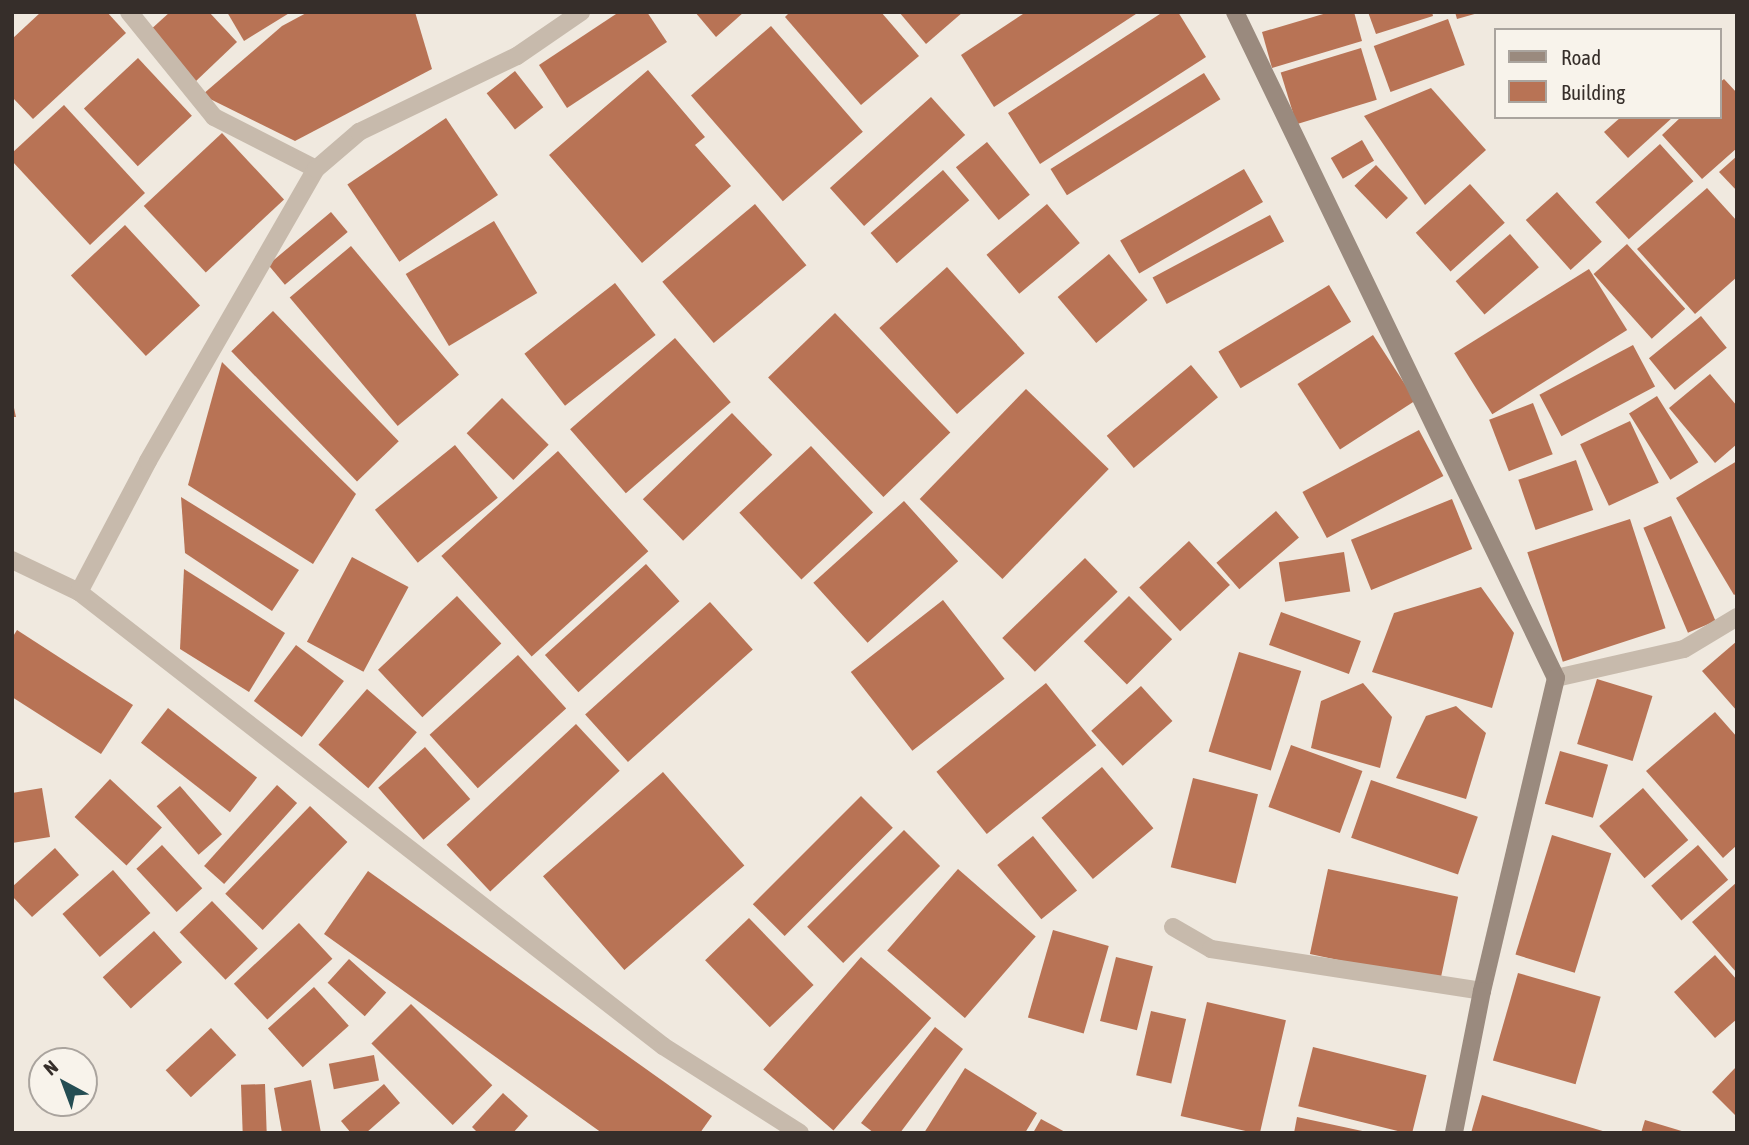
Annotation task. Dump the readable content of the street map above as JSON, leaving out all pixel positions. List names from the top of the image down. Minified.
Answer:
{"legend":["Road","Building"],"north":"top left"}
